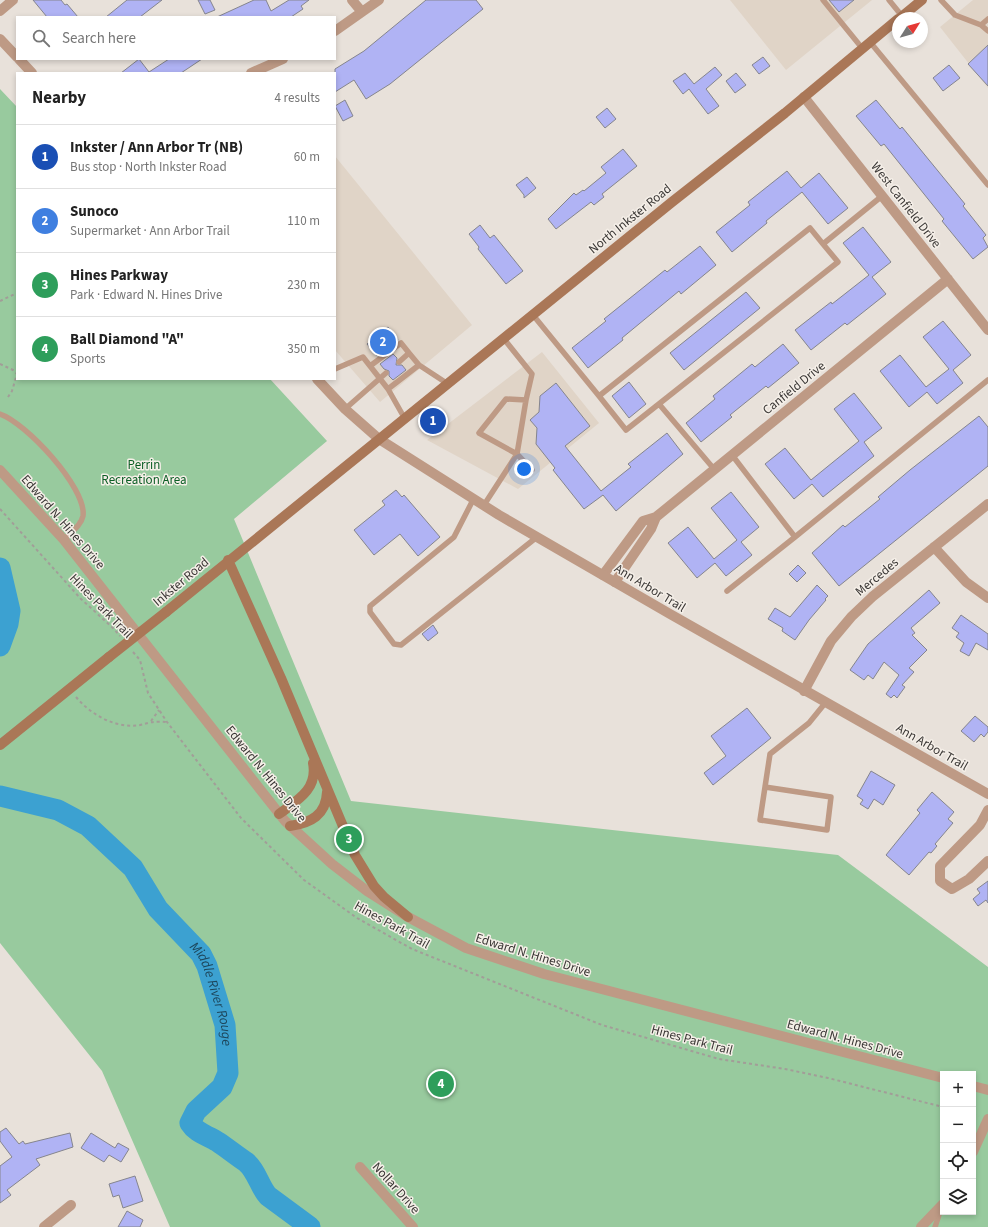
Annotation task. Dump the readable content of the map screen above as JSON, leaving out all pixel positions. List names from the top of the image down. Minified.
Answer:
{"streets":{"main road":["North Inkster Road","Inkster Road"],"street":["West Canfield Drive","Canfield Drive","Edward N. Hines Drive","Mercedes","Ann Arbor Trail","Nollar Drive"],"path":["Hines Park Trail"]},"crossings":[["West Canfield Drive","North Inkster Road"],["West Canfield Drive","Canfield Drive"],["North Inkster Road","Inkster Road"],["North Inkster Road","Ann Arbor Trail"],["Canfield Drive","Ann Arbor Trail"],["Mercedes","Ann Arbor Trail"],["Inkster Road","Ann Arbor Trail"]],"water":["Middle River Rouge"],"parks":["Perrin Recreation Area"],"north":"top right","page":{"search":"Search here","heading":["Nearby","4 results"],"list":[{"mark":"1","name":"Inkster / Ann Arbor Tr (NB)","note":"Bus stop · North Inkster Road","value":"60 m"},{"mark":"2","name":"Sunoco","note":"Supermarket · Ann Arbor Trail","value":"110 m"},{"mark":"3","name":"Hines Parkway","note":"Park · Edward N. Hines Drive","value":"230 m"},{"mark":"4","name":"Ball Diamond \"A\"","note":"Sports","value":"350 m"}],"pins":["2","1","3","4"],"map_buttons":["+","−"]}}
